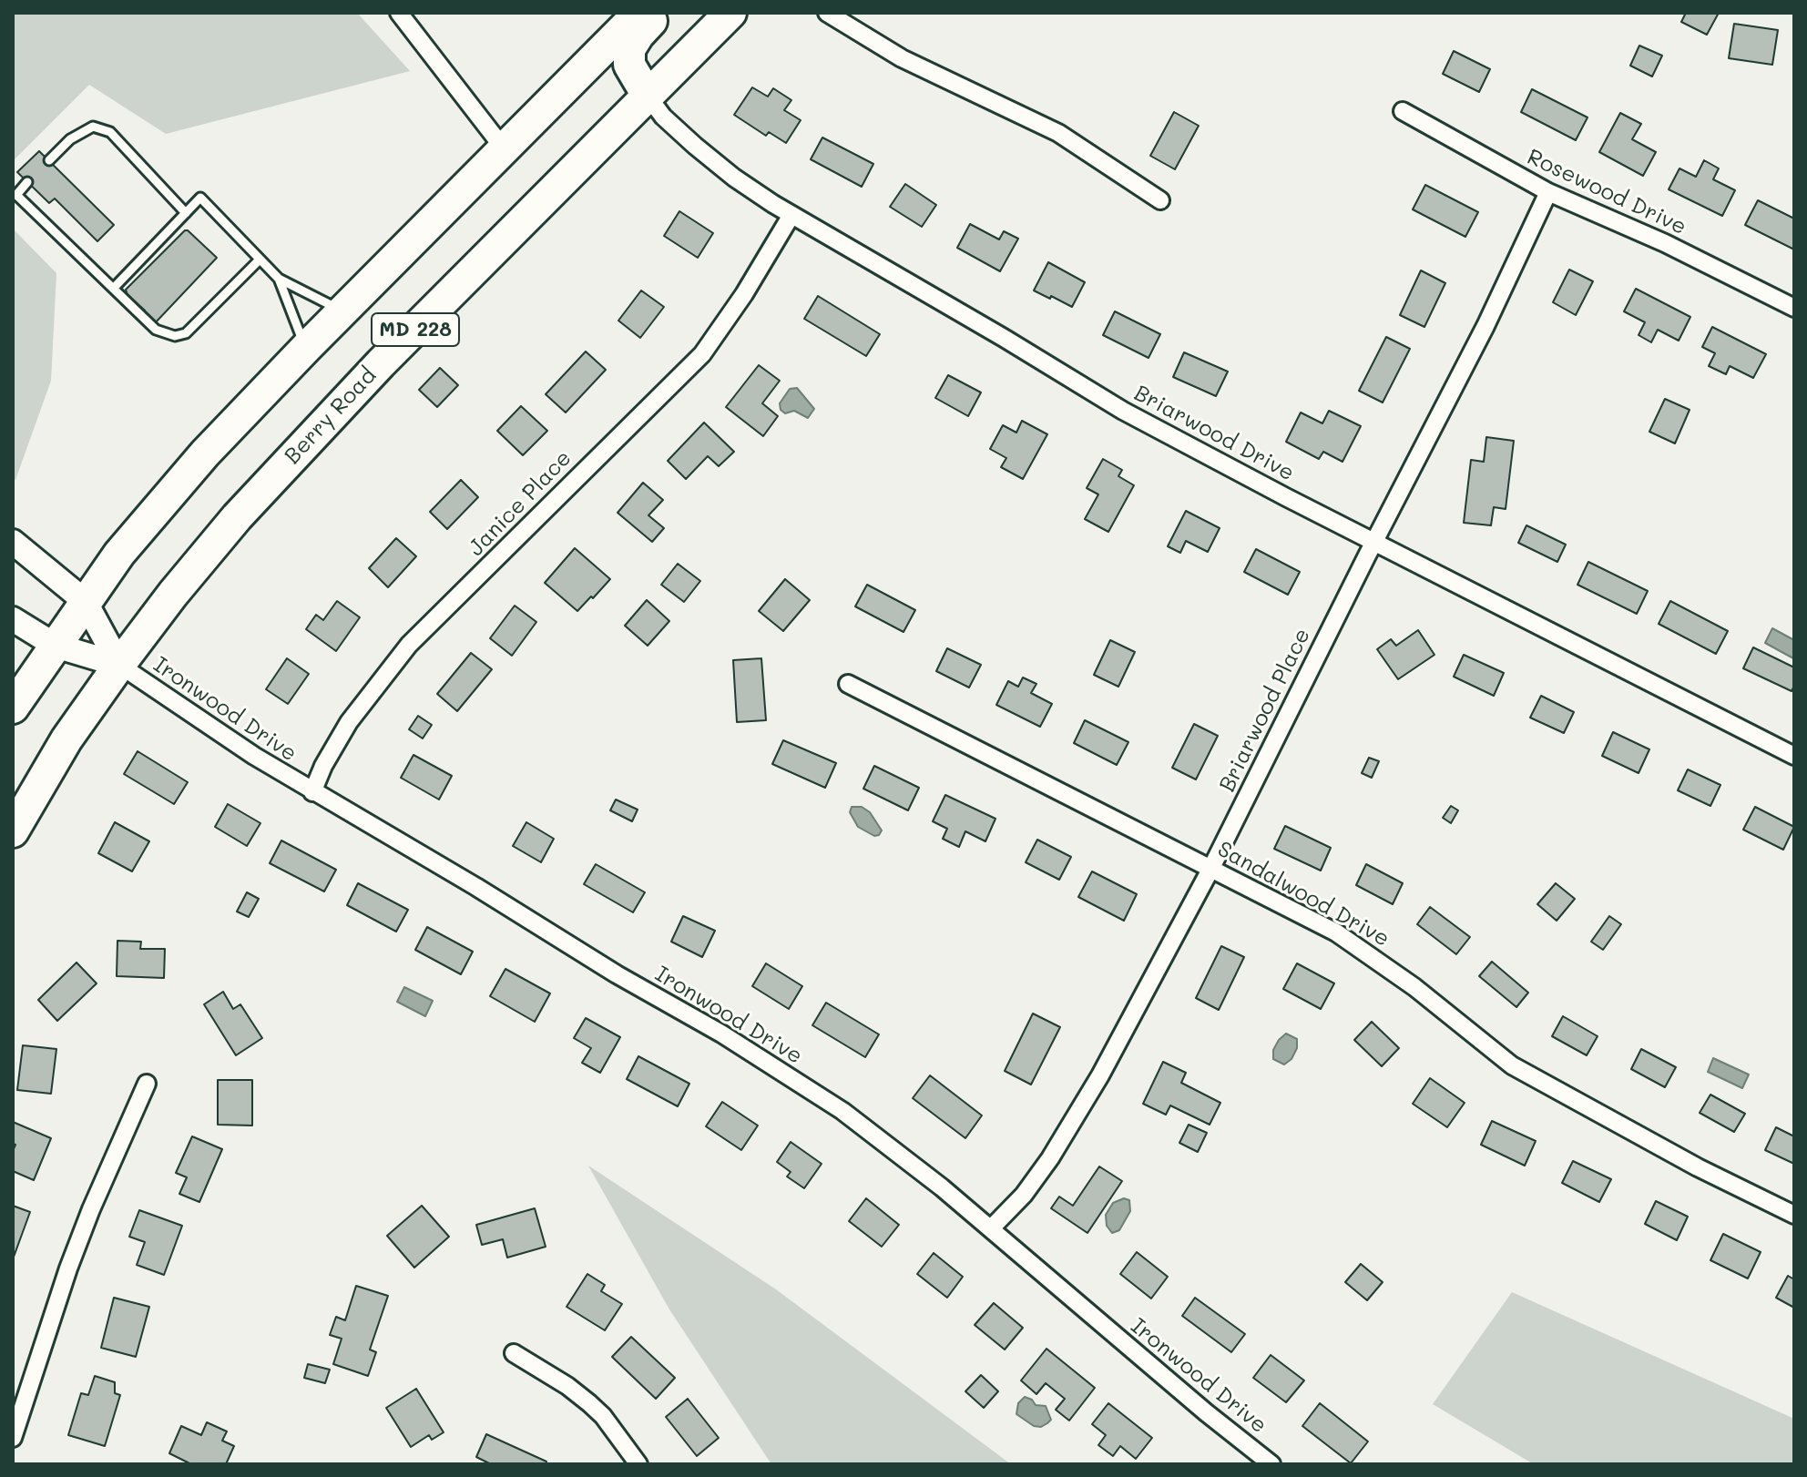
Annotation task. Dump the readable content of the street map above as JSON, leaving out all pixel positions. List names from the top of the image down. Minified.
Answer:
{"streets":{"highway":["MD 228","Berry Road"],"street":["Rosewood Drive","Briarwood Drive","Janice Place","Ironwood Drive","Briarwood Place","Sandalwood Drive"]},"crossings":[["Rosewood Drive","Briarwood Place"],["Berry Road","Briarwood Drive"],["Berry Road","Ironwood Drive"],["Briarwood Drive","Janice Place"],["Briarwood Drive","Briarwood Place"],["Janice Place","Ironwood Drive"],["Ironwood Drive","Briarwood Place"],["Briarwood Place","Sandalwood Drive"]]}
